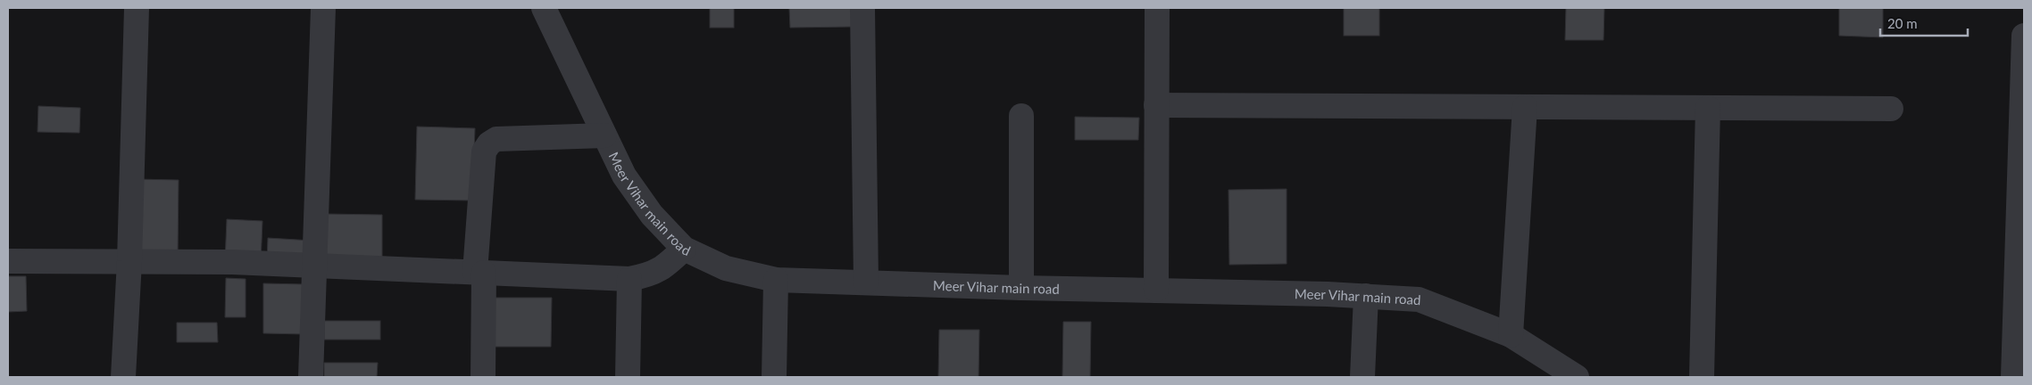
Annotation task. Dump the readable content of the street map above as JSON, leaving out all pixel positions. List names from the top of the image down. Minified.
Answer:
{"streets":{"street":["Meer Vihar main road"]},"scale_bar":"20 m"}
